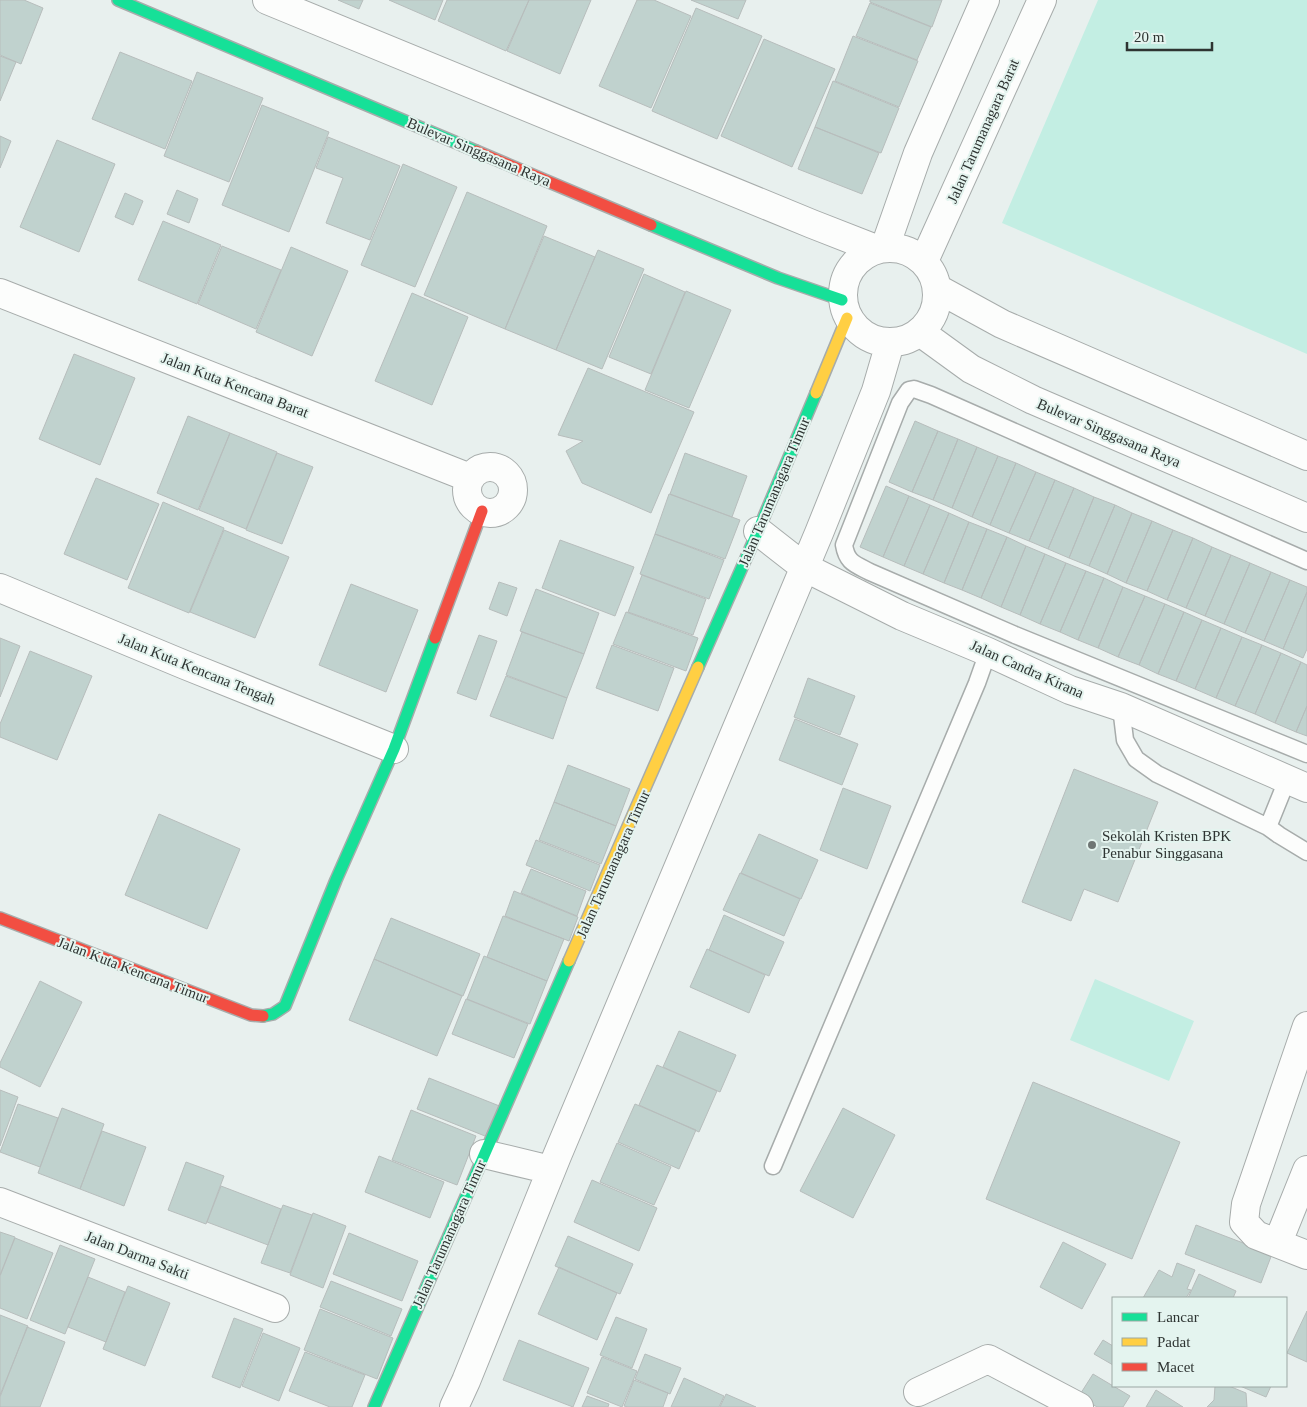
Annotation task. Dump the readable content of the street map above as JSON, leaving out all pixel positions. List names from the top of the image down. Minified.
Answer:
{"streets":{"street":["Jalan Tarumanagara Barat","Bulevar Singgasana Raya","Jalan Kuta Kencana Barat","Jalan Tarumanagara Timur","Jalan Kuta Kencana Tengah","Jalan Candra Kirana","Jalan Kuta Kencana Timur","Jalan Darma Sakti"]},"crossings":[["Jalan Tarumanagara Barat","Bulevar Singgasana Raya"],["Jalan Tarumanagara Barat","Jalan Tarumanagara Timur"],["Bulevar Singgasana Raya","Jalan Tarumanagara Timur"],["Jalan Tarumanagara Timur","Jalan Candra Kirana"],["Jalan Kuta Kencana Tengah","Jalan Kuta Kencana Timur"]],"places":["Sekolah Kristen BPK Penabur Singgasana"],"legend":["Lancar","Padat","Macet"],"scale_bar":"20 m"}
